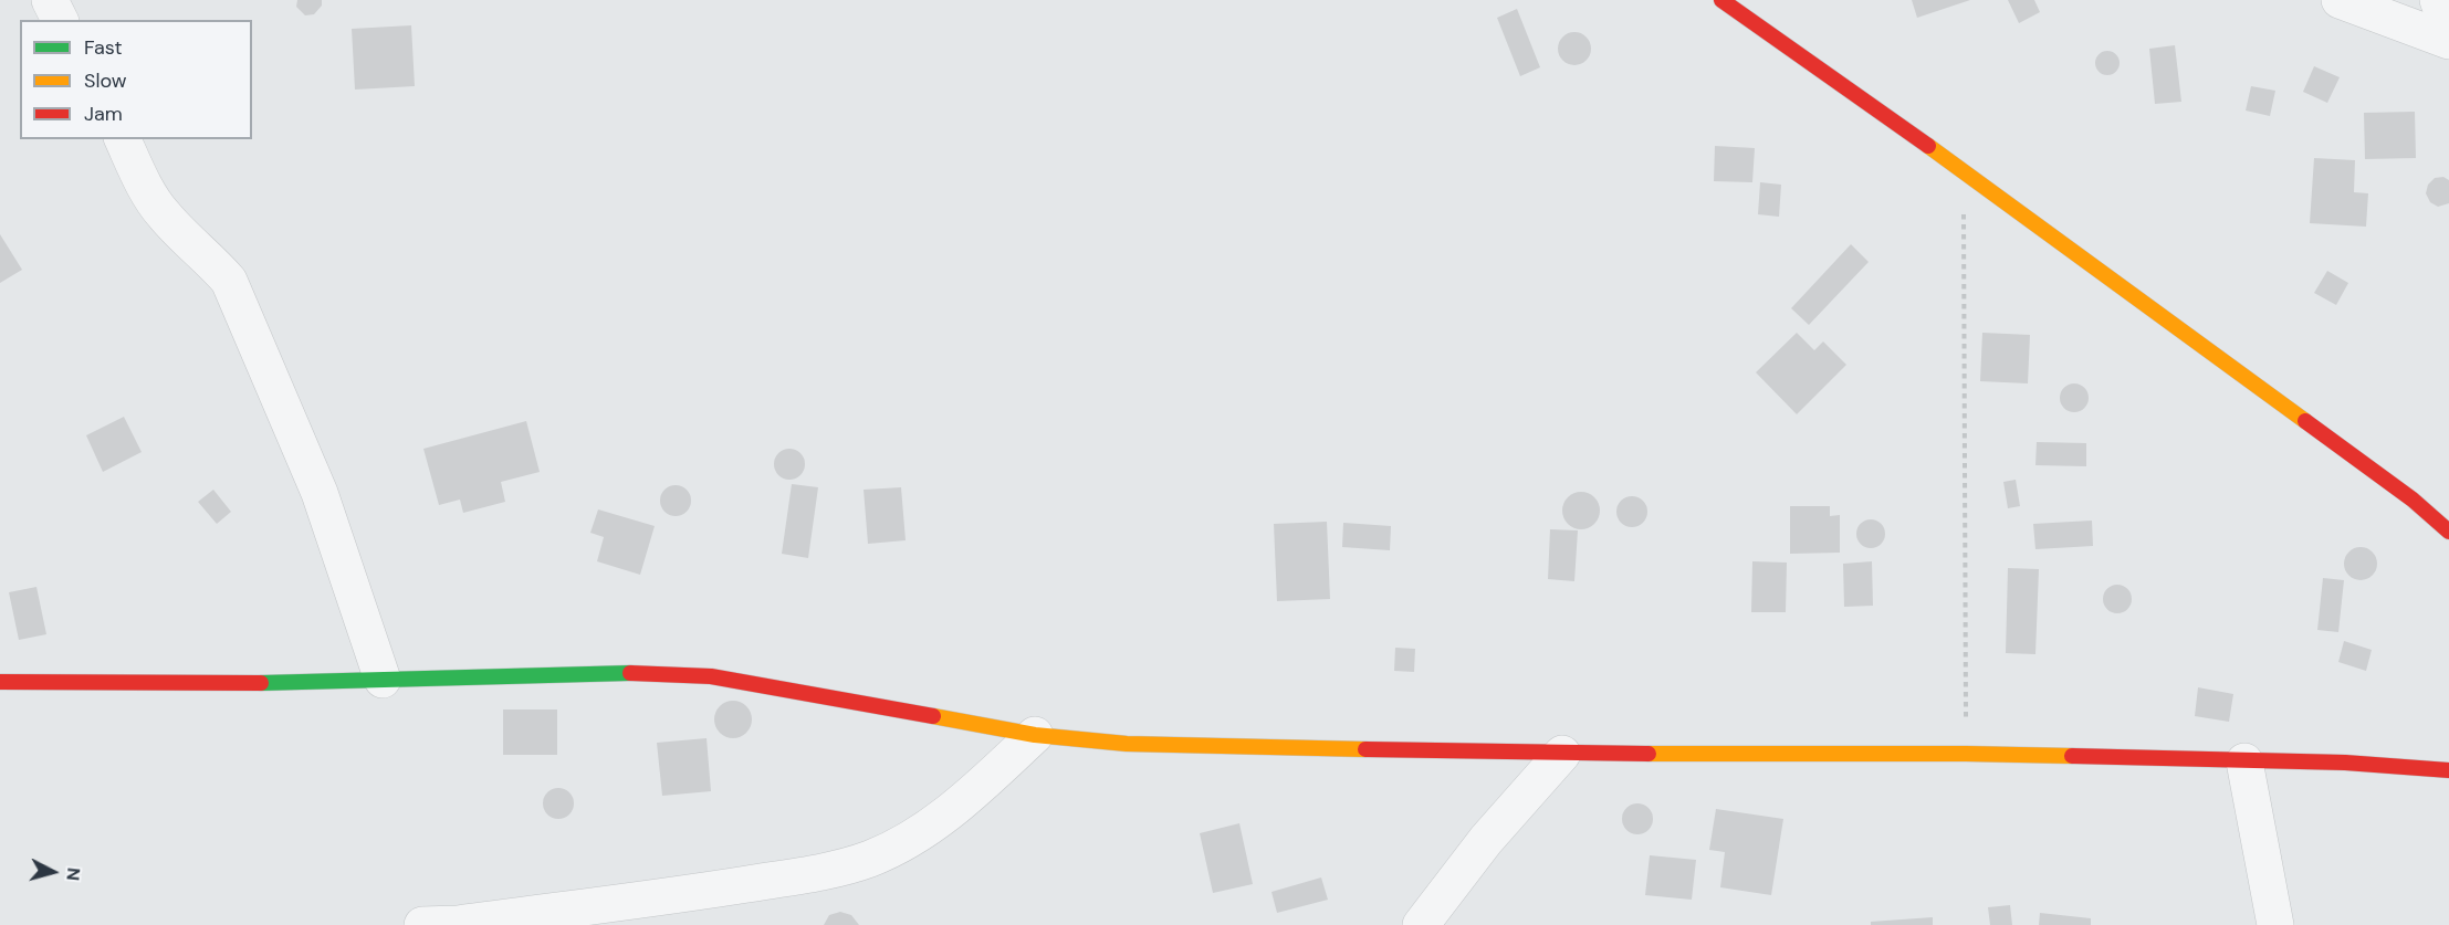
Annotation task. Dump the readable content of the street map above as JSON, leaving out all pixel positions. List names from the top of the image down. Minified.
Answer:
{"legend":["Fast","Slow","Jam"],"north":"right"}
